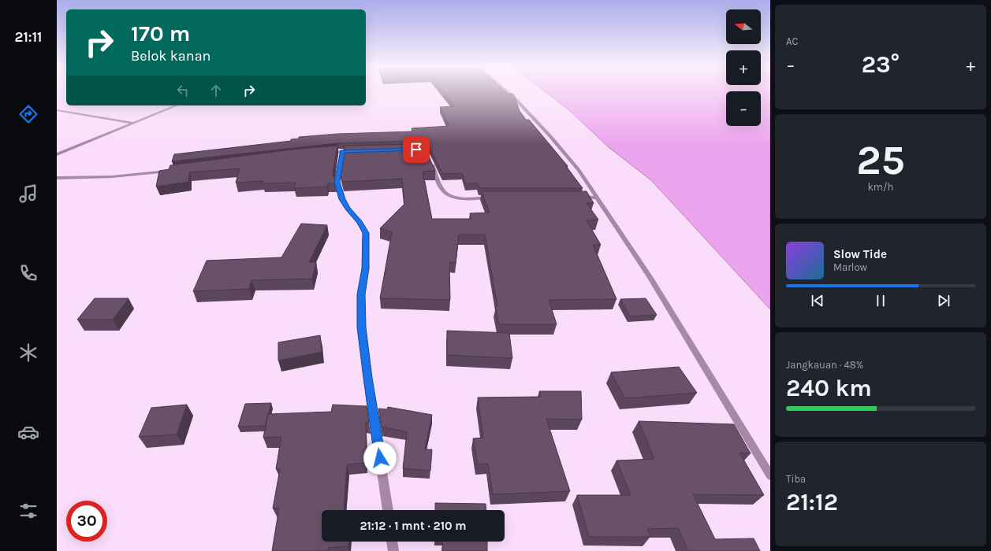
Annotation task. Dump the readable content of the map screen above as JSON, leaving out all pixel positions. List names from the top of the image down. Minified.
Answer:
{"north":"left","page":{"tabs":"21:11","tile":["AC",["25","km/h"],["Jangkauan · 48%","240 km"],["Tiba","21:12"]],"map_buttons":["+","−"],"turn":["170 m","Belok kanan"],"heat":["−","23°","+"],"song":["Slow Tide","Marlow"],"limit":"30","trip":"21:12 · 1 mnt · 210 m"}}
